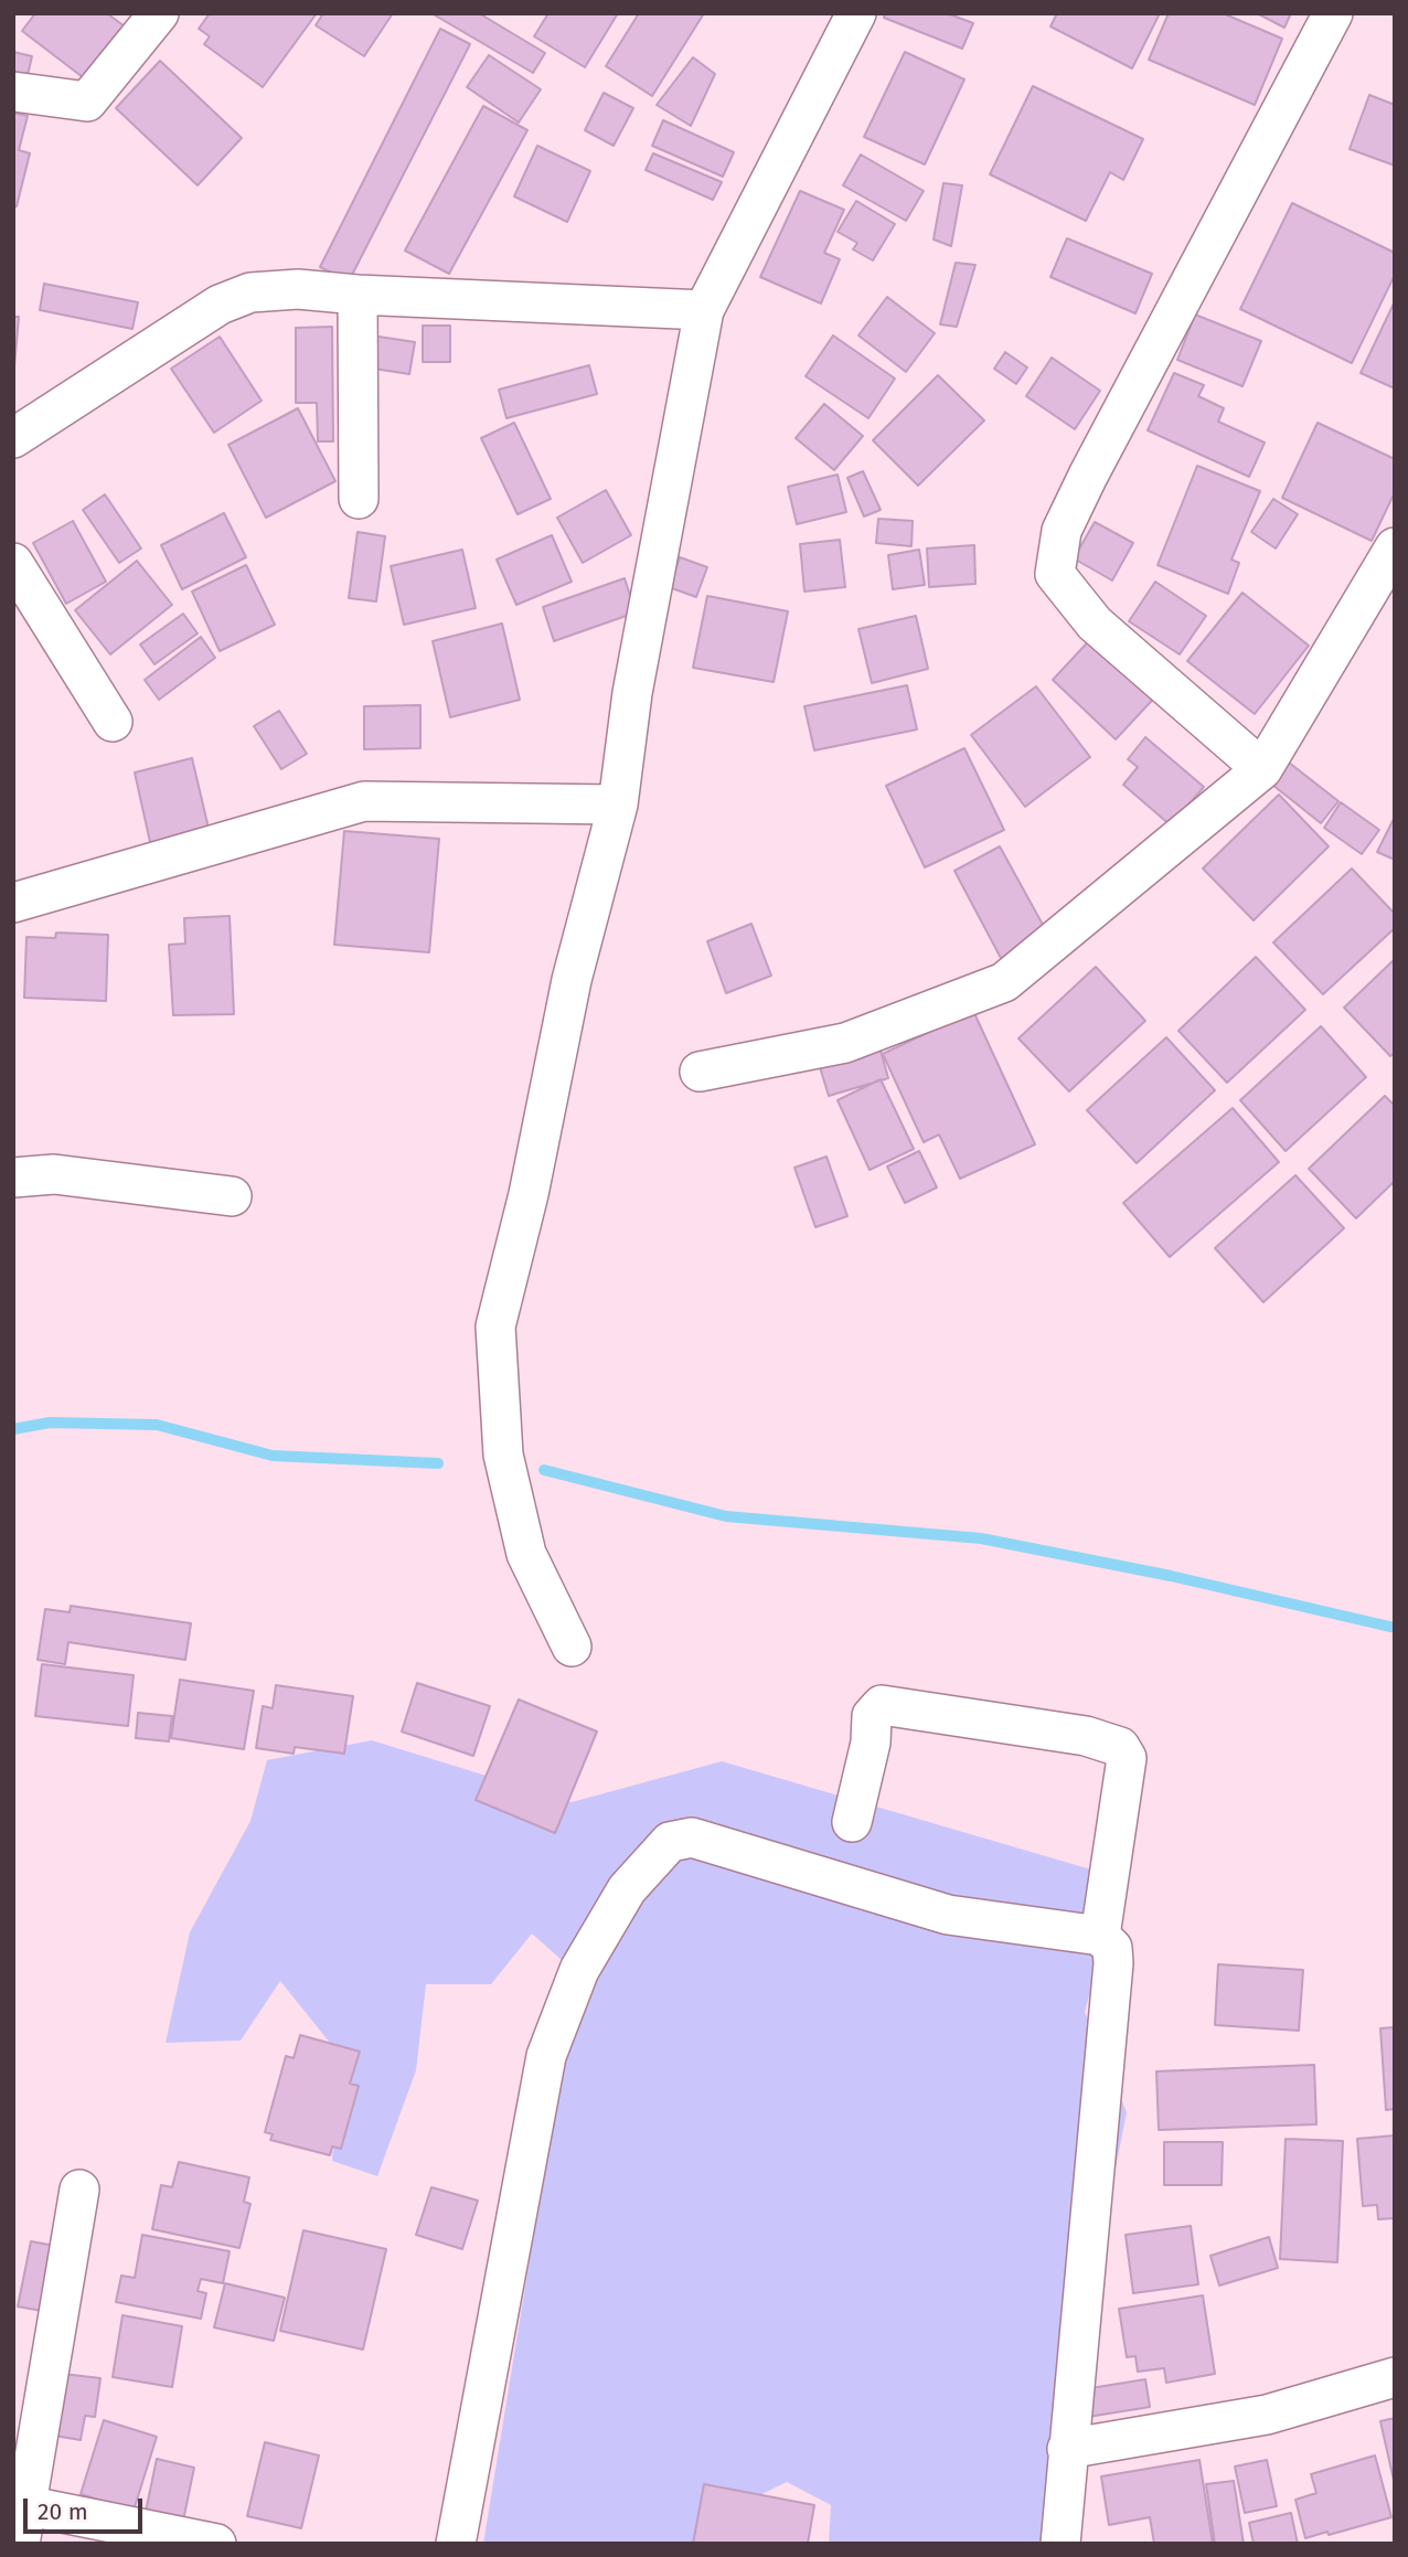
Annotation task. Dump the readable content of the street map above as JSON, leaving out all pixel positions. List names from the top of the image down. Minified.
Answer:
{"scale_bar":"20 m"}
